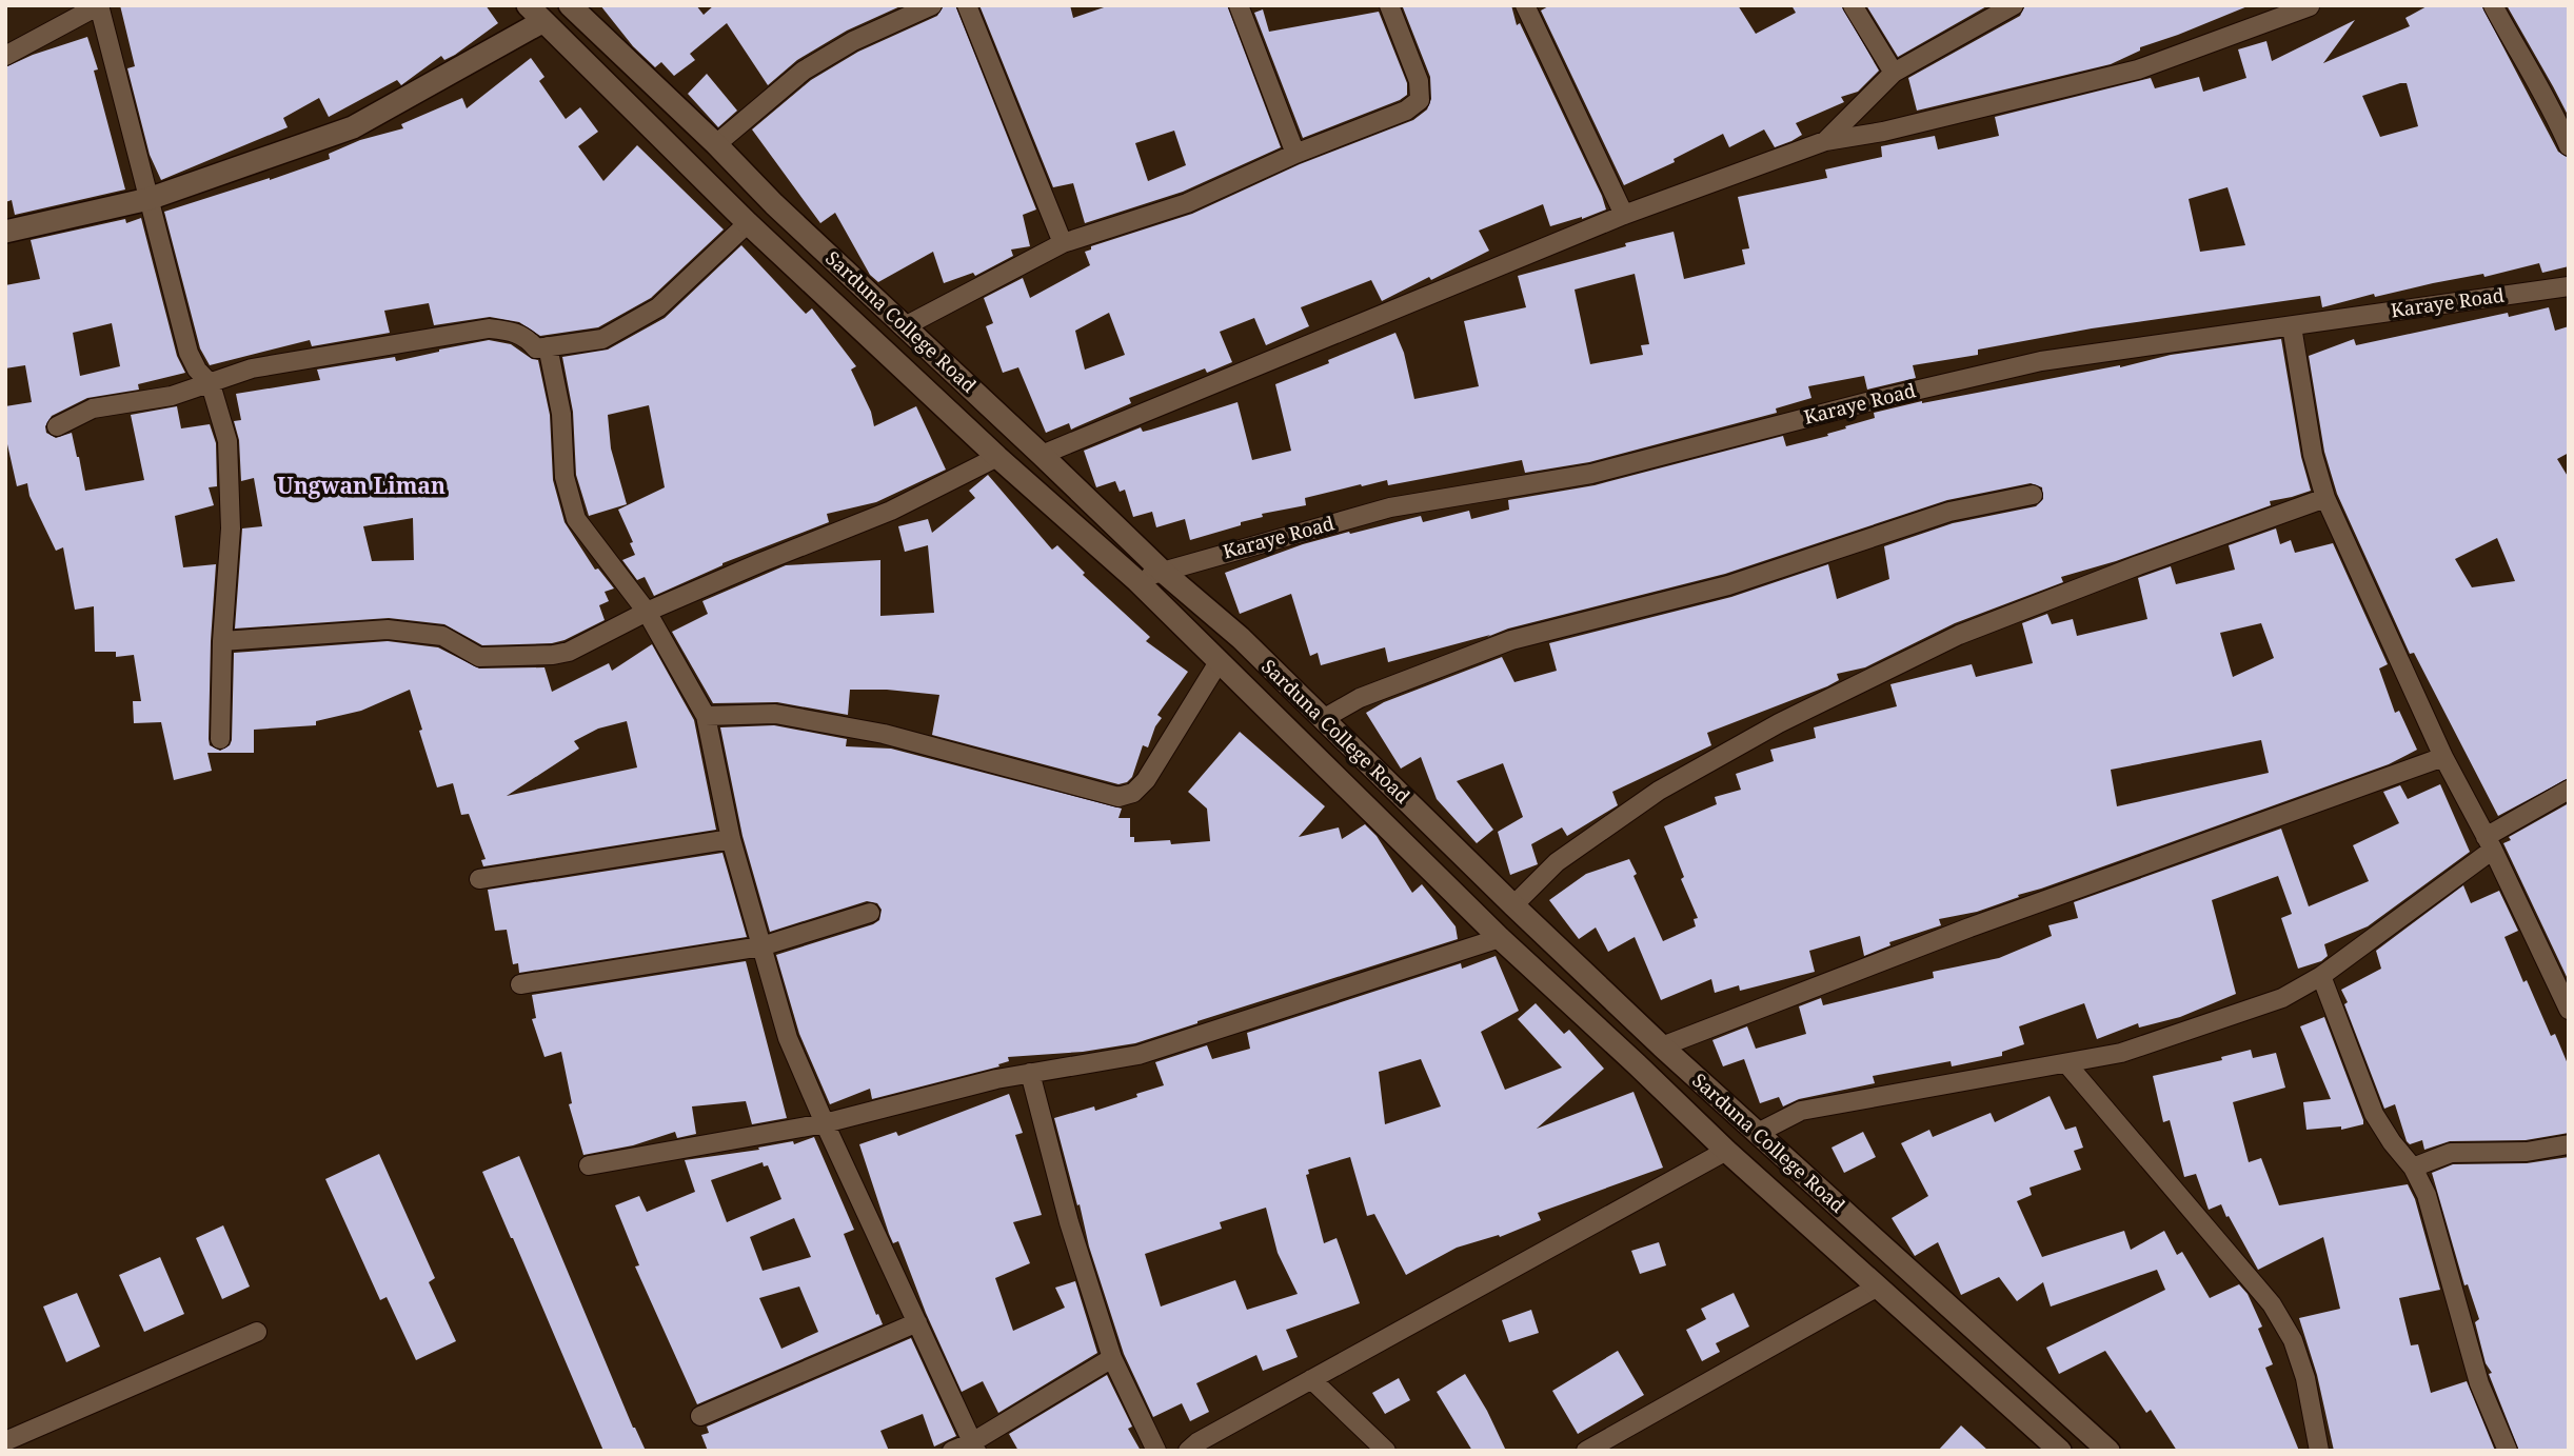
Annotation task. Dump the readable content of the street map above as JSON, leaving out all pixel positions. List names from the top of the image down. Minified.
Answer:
{"streets":{"street":["Karaye Road","Sarduna College Road"]},"crossings":[["Karaye Road","Sarduna College Road"]],"districts":["Ungwan Liman"]}
